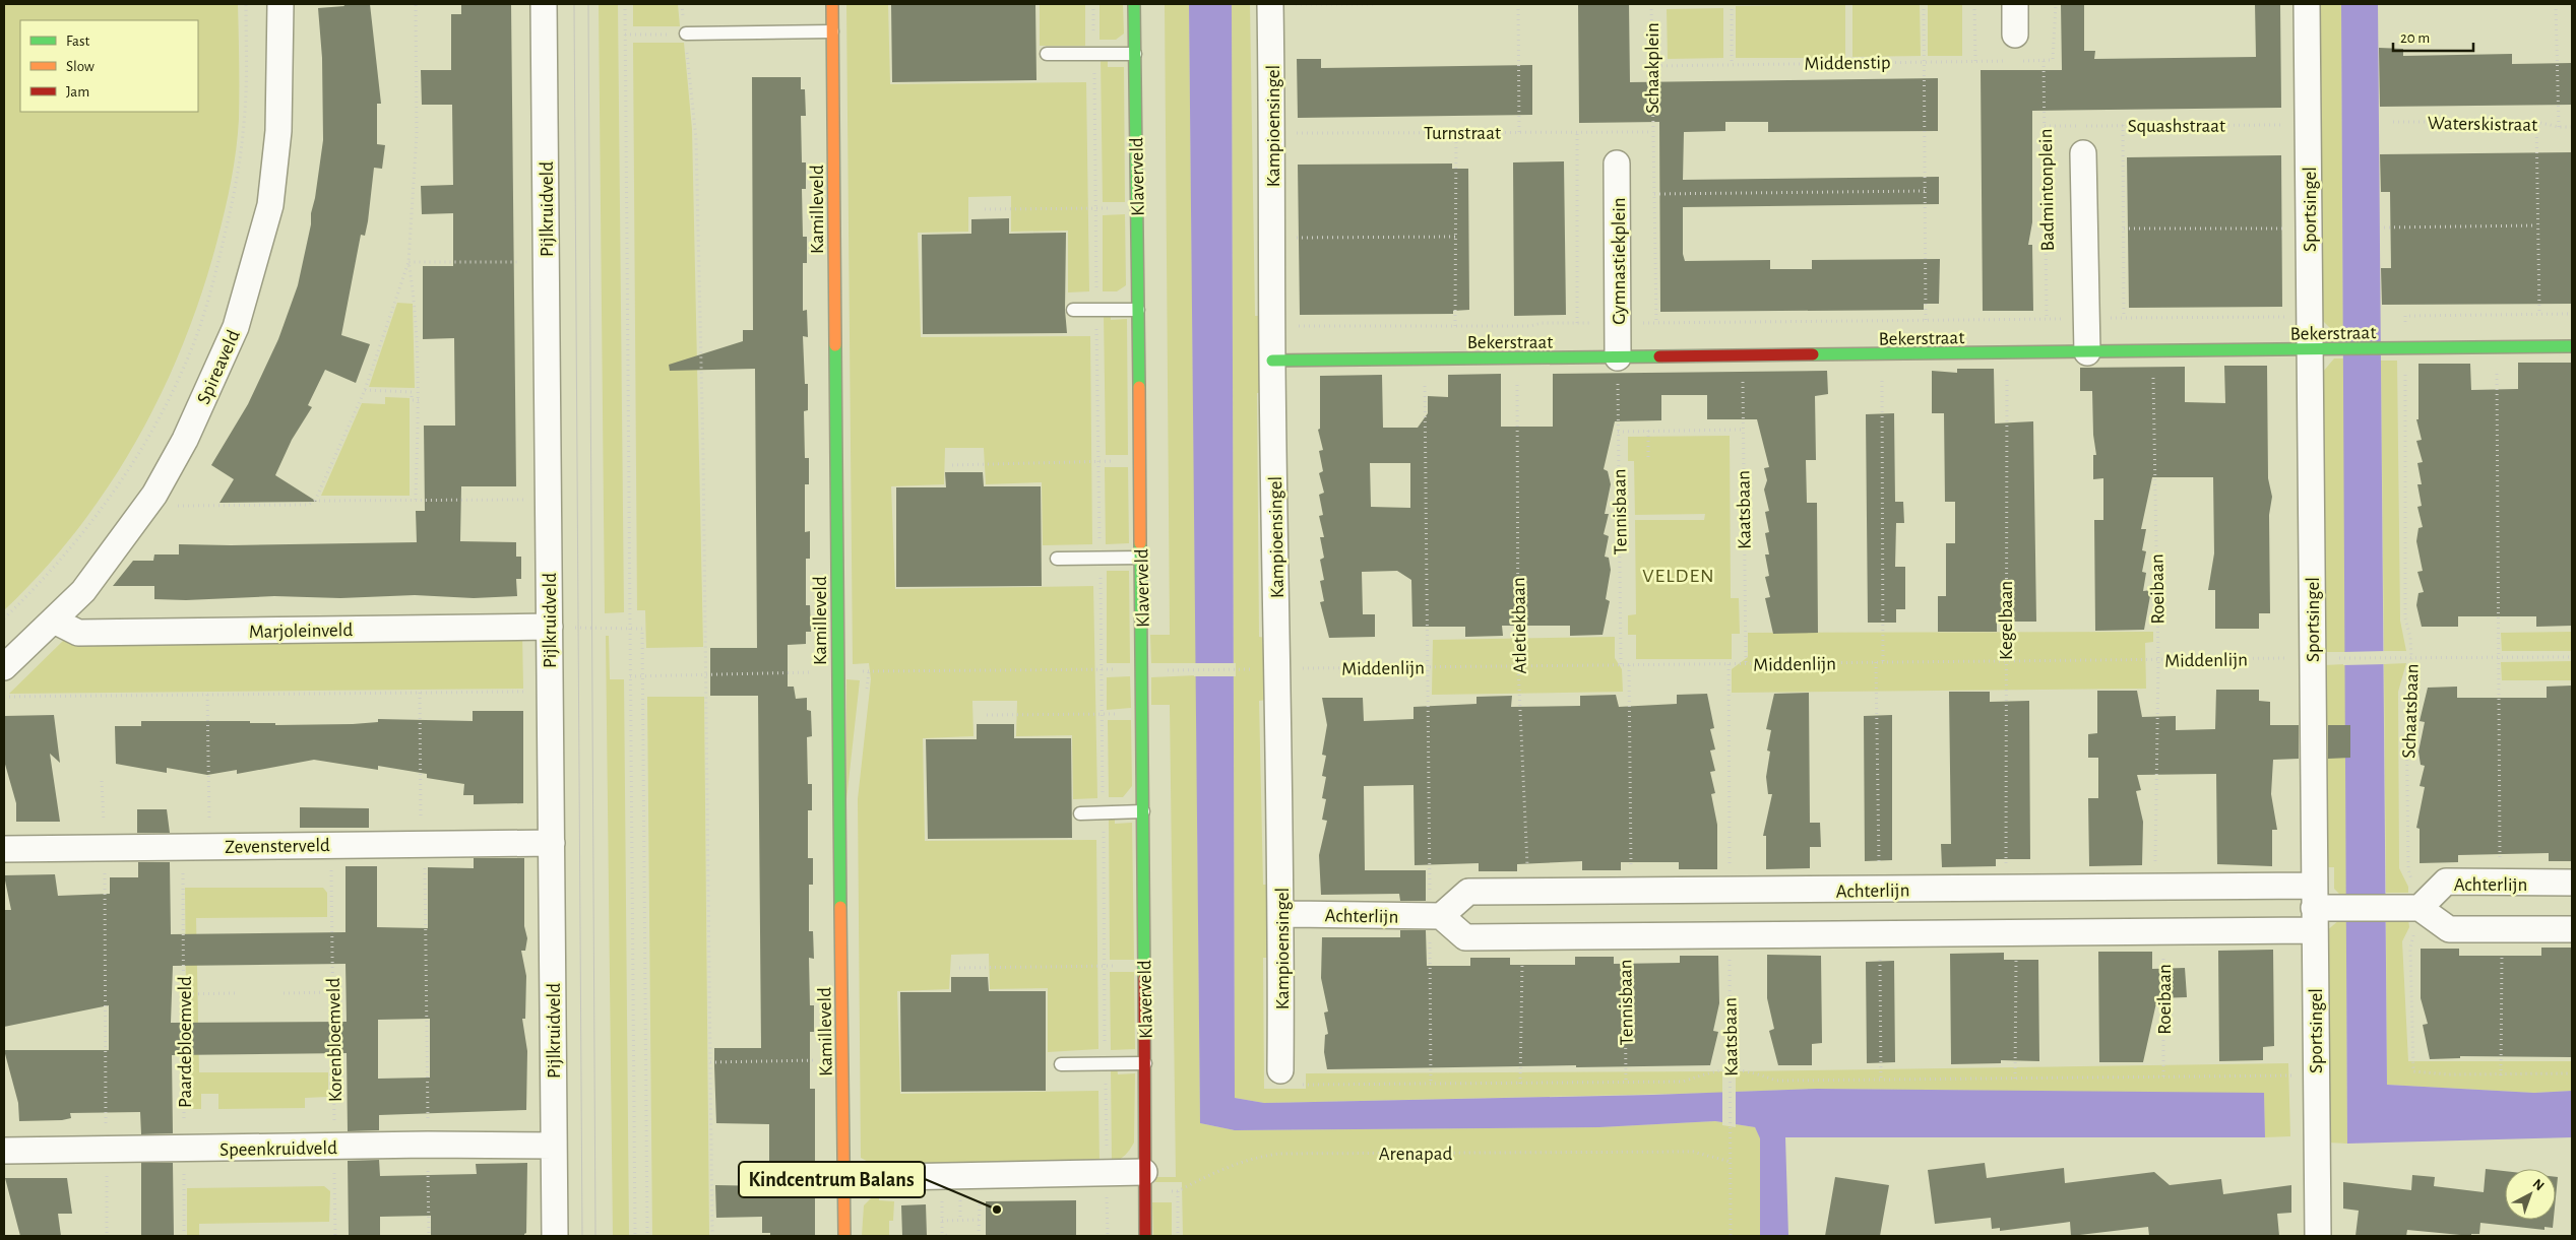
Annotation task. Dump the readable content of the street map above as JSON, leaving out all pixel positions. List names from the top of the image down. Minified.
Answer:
{"streets":{"street":["Kampioensingel","Klaverveld","Badmintonplein","Pijlkruidveld","Kamilleveld","Sportsingel","Gymnastiekplein","Bekerstraat","Spireaveld","Marjoleinveld","Zevensterveld","Achterlijn","Speenkruidveld"],"path":["Middenstip","Schaakplein","Waterskistraat","Squashstraat","Turnstraat","Kaatsbaan","Tennisbaan","Roeibaan","Kegelbaan","Atletiekbaan","Middenlijn","Schaatsbaan","Korenbloemveld","Paardebloemveld","Arenapad"]},"crossings":[["Middenstip","Schaakplein"],["Middenstip","Badmintonplein"],["Schaakplein","Turnstraat"],["Schaakplein","Gymnastiekplein"],["Squashstraat","Badmintonplein"],["Squashstraat","Sportsingel"],["Kampioensingel","Turnstraat"],["Kampioensingel","Bekerstraat"],["Kampioensingel","Middenlijn"],["Kampioensingel","Achterlijn"],["Turnstraat","Gymnastiekplein"],["Klaverveld","Arenapad"],["Badmintonplein","Bekerstraat"],["Pijlkruidveld","Marjoleinveld"],["Pijlkruidveld","Zevensterveld"],["Pijlkruidveld","Speenkruidveld"],["Sportsingel","Bekerstraat"],["Sportsingel","Middenlijn"],["Sportsingel","Achterlijn"],["Gymnastiekplein","Bekerstraat"],["Gymnastiekplein","Tennisbaan"],["Bekerstraat","Kaatsbaan"],["Bekerstraat","Tennisbaan"],["Bekerstraat","Roeibaan"],["Bekerstraat","Kegelbaan"],["Bekerstraat","Atletiekbaan"],["Bekerstraat","Schaatsbaan"],["Spireaveld","Marjoleinveld"],["Kaatsbaan","Middenlijn"],["Kaatsbaan","Achterlijn"],["Kaatsbaan","Arenapad"],["Tennisbaan","Middenlijn"],["Tennisbaan","Achterlijn"],["Roeibaan","Middenlijn"],["Roeibaan","Achterlijn"],["Kegelbaan","Middenlijn"],["Kegelbaan","Achterlijn"],["Atletiekbaan","Middenlijn"],["Atletiekbaan","Achterlijn"],["Middenlijn","Schaatsbaan"],["Schaatsbaan","Achterlijn"],["Zevensterveld","Korenbloemveld"],["Zevensterveld","Paardebloemveld"],["Korenbloemveld","Speenkruidveld"],["Paardebloemveld","Speenkruidveld"]],"districts":["VELDEN"],"places":["Kindcentrum Balans"],"legend":["Fast","Slow","Jam"],"scale_bar":"20 m","north":"top right"}
